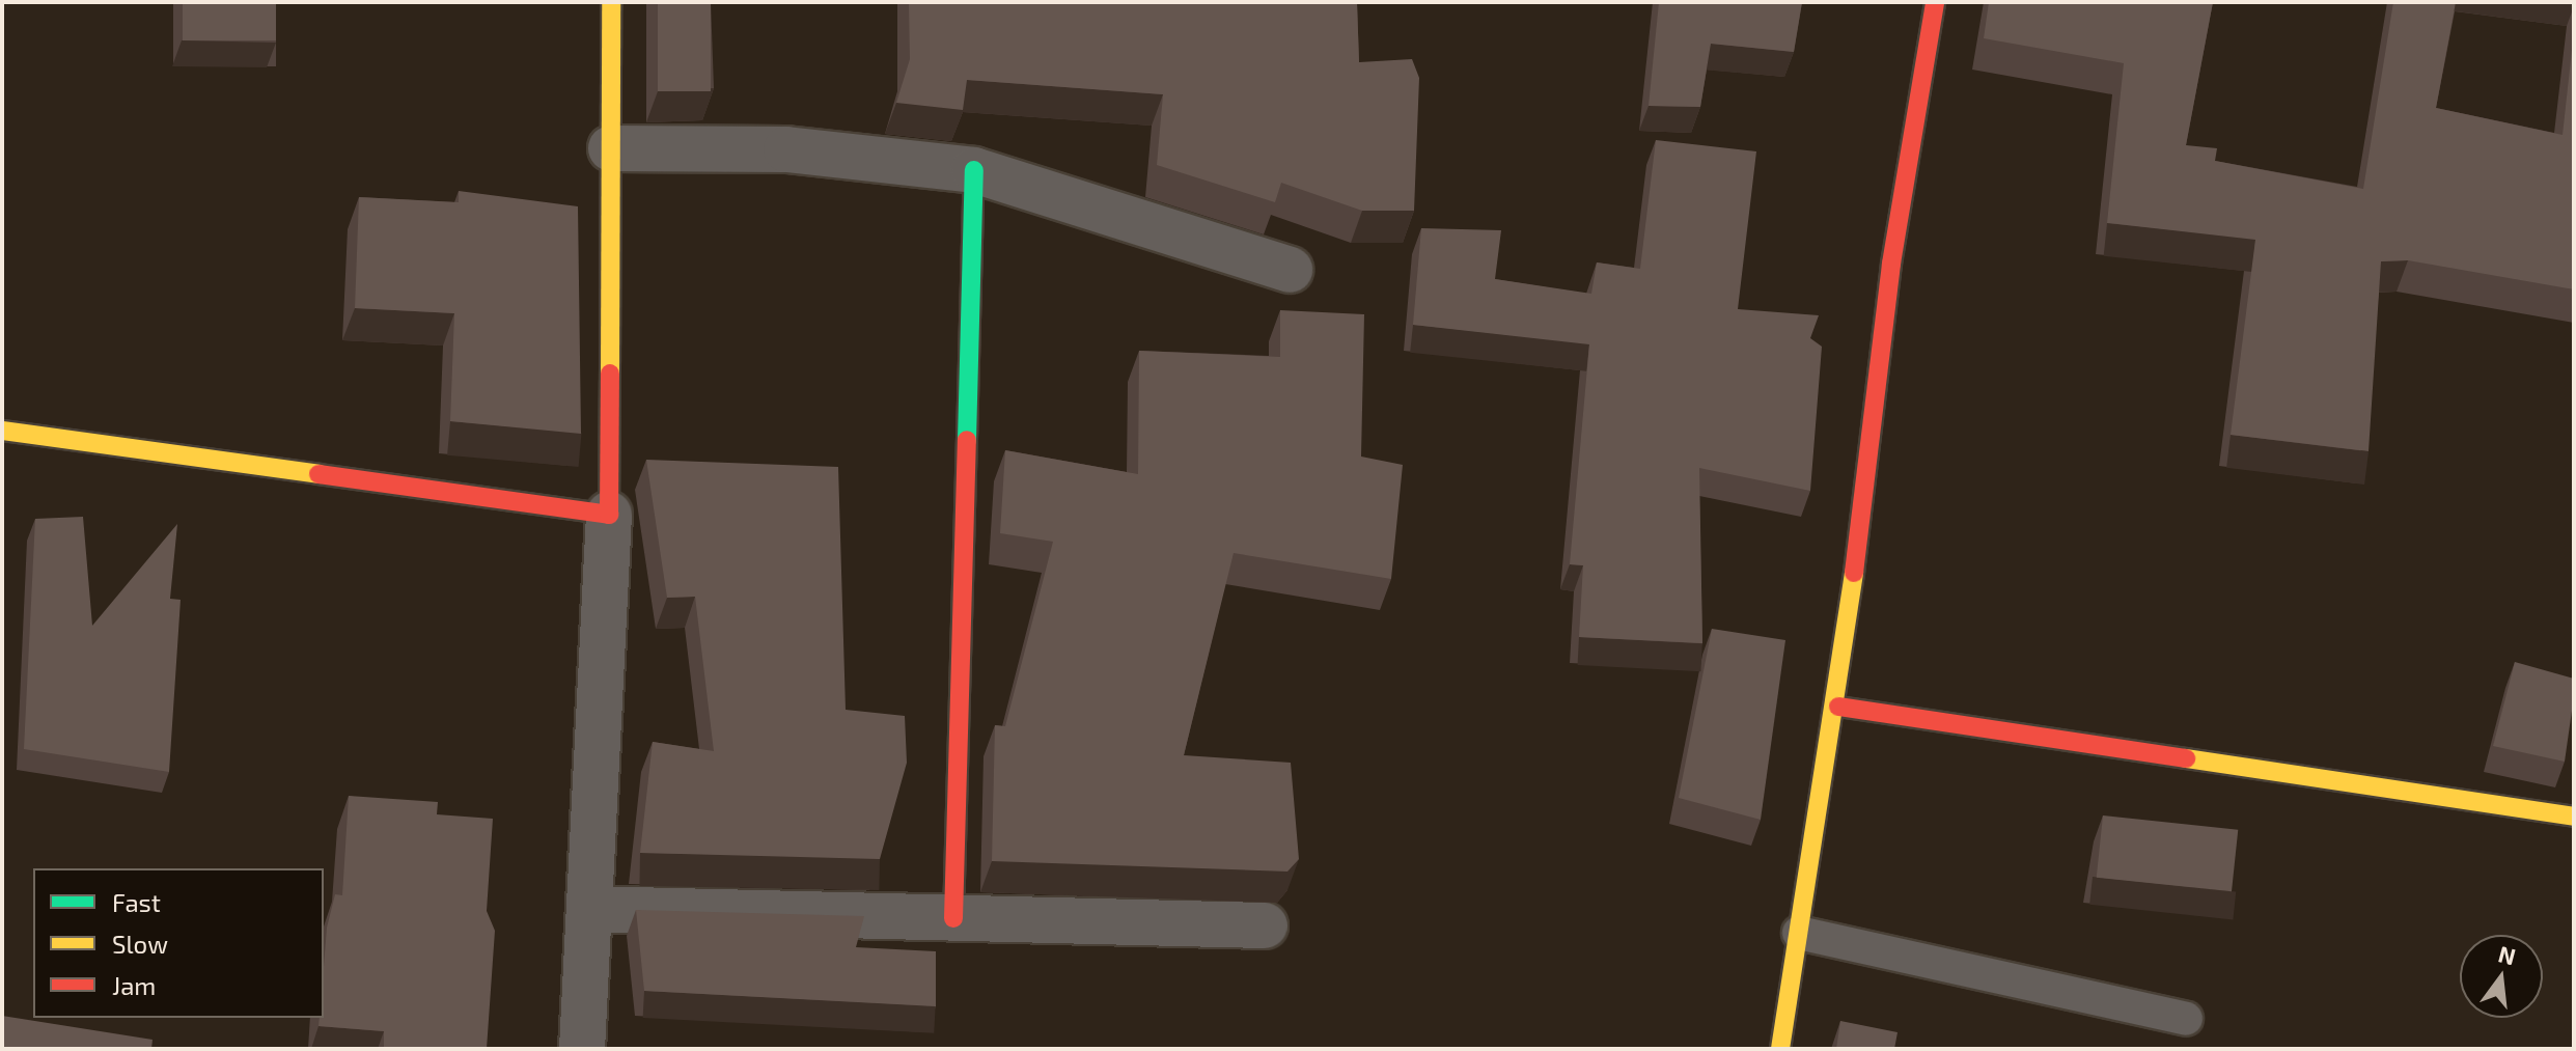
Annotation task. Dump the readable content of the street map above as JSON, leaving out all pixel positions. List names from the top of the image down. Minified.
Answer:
{"legend":["Fast","Slow","Jam"],"north":"top"}
